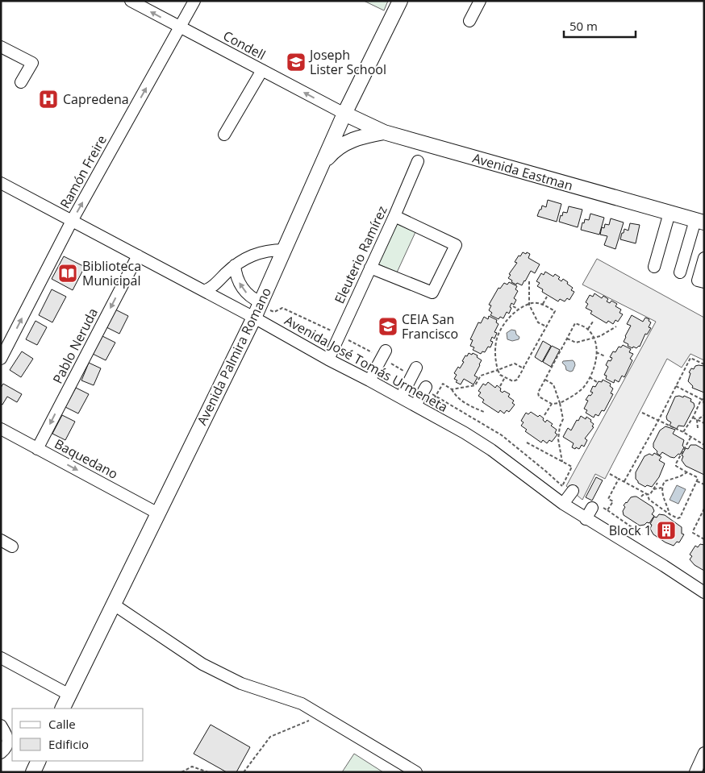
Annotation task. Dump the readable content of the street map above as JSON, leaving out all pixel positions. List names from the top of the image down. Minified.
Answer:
{"streets":{"main road":["Avenida Eastman","Avenida Palmira Romano"],"street":["Condell","Ramón Freire","Eleuterio Ramírez","Pablo Neruda","Avenida José Tomás Urmeneta","Baquedano"]},"crossings":[["Condell","Ramón Freire"],["Condell","Avenida Eastman"],["Condell","Avenida Palmira Romano"],["Ramón Freire","Avenida José Tomás Urmeneta"],["Avenida Eastman","Avenida Palmira Romano"],["Eleuterio Ramírez","Avenida José Tomás Urmeneta"],["Pablo Neruda","Avenida José Tomás Urmeneta"],["Pablo Neruda","Baquedano"],["Avenida Palmira Romano","Avenida José Tomás Urmeneta"],["Avenida Palmira Romano","Baquedano"]],"one_way":["Condell","Ramón Freire","Pablo Neruda","Baquedano"],"places":{"school or university":["Joseph Lister School","CEIA San Francisco"],"hospital":["Capredena"],"library":["Biblioteca Municipal"],"building":["Block 1"]},"legend":["Calle","Edificio"],"scale_bar":"50 m"}
